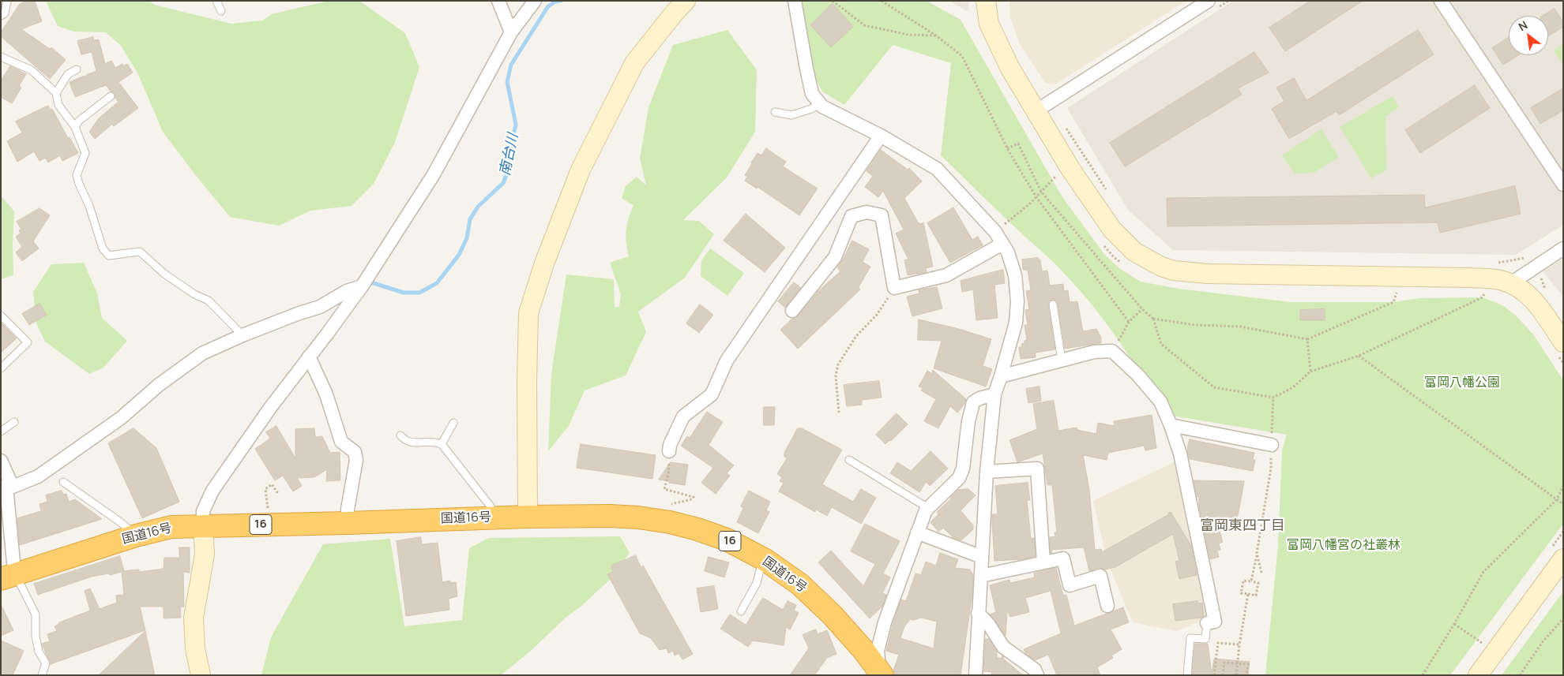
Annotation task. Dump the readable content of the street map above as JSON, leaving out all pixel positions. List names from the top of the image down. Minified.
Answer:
{"streets":{"highway":["国道16号","16"]},"districts":["富岡東四丁目"],"water":["南台川"],"parks":["富岡八幡公園","富岡八幡宮の社叢林"],"north":"top left"}
